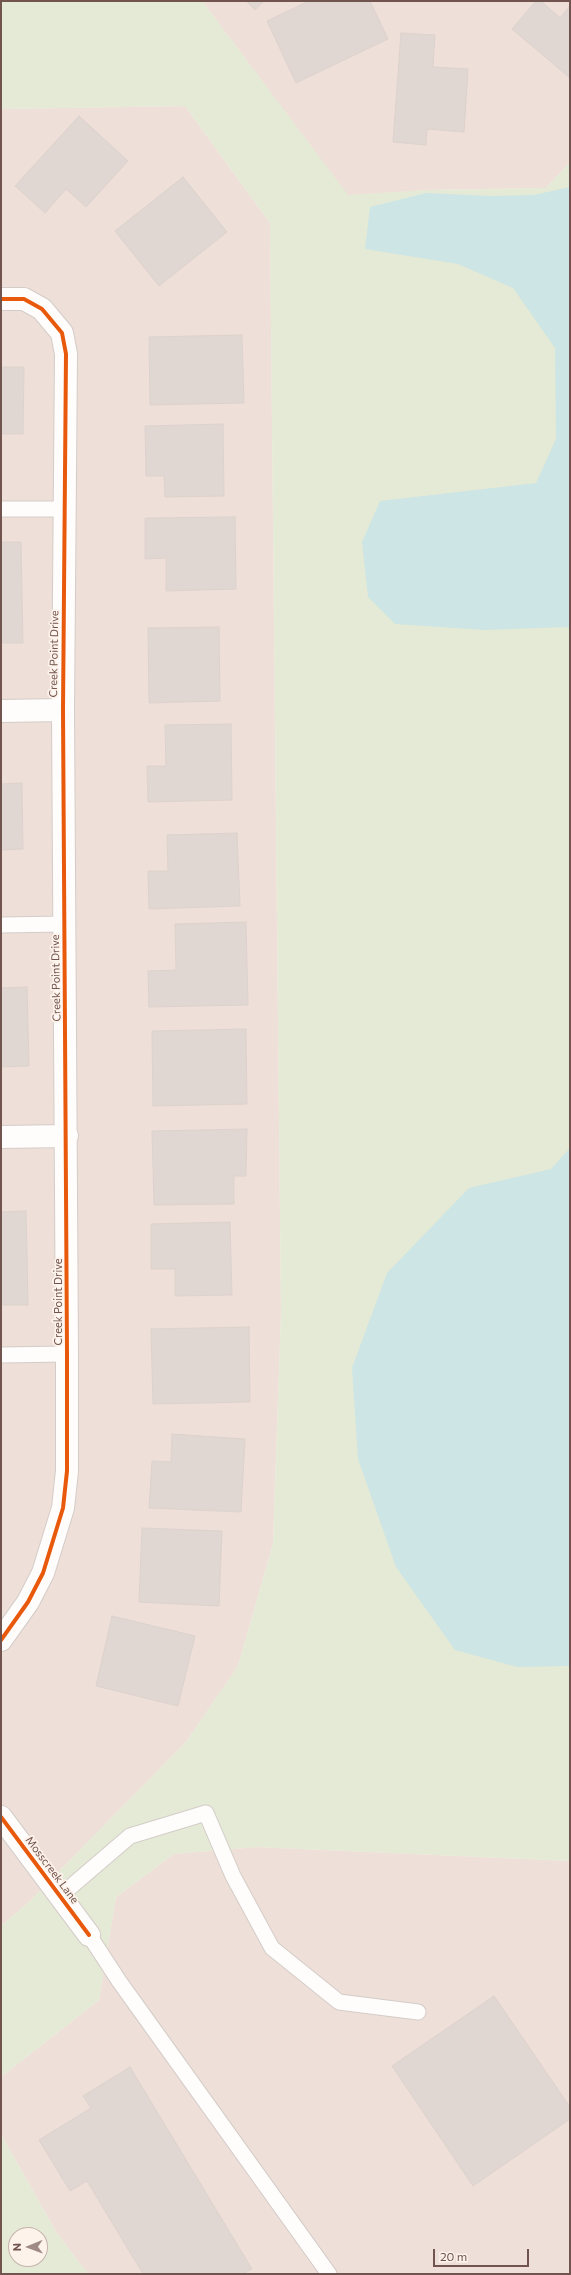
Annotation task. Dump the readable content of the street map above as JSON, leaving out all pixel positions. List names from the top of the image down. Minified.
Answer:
{"streets":{"street":["Creek Point Drive","Mosscreek Lane"]},"scale_bar":"20 m","north":"left"}
